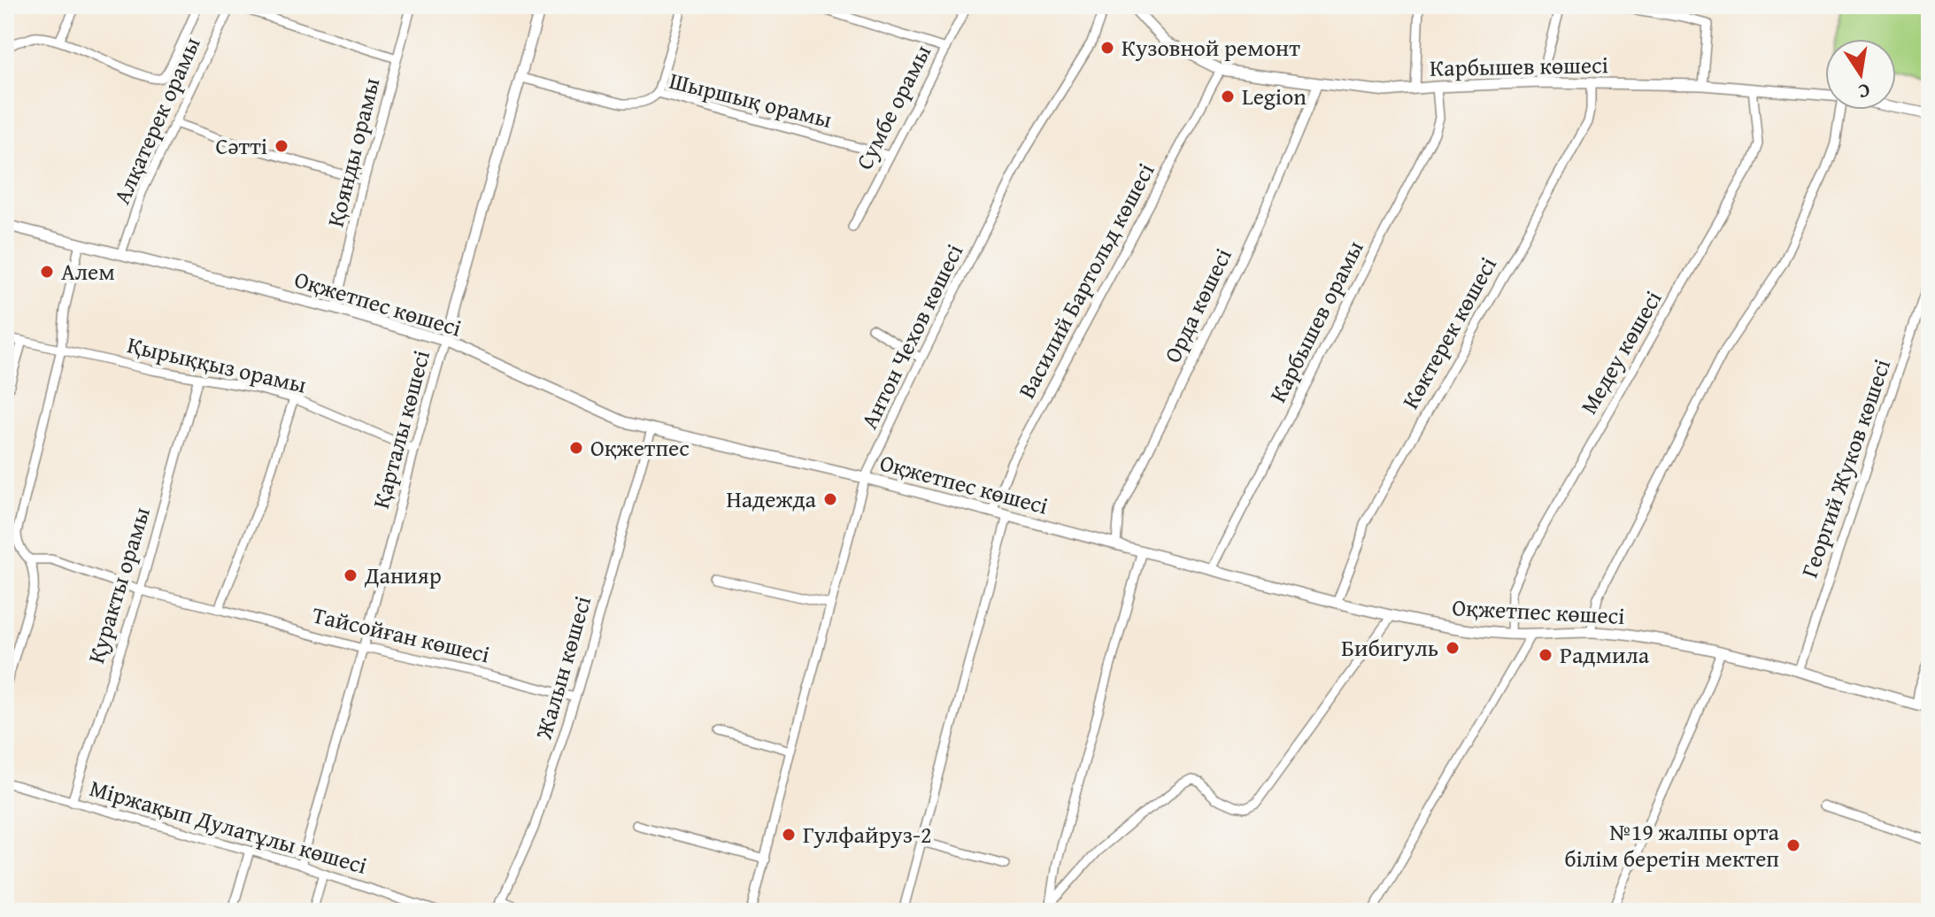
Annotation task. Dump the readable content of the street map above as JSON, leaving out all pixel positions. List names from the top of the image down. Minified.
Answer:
{"streets":{"street":["Карбышев көшесі","Шыршық орамы","Сумбе орамы","Алқатерек орамы","Қоянды орамы","Василий Бартольд көшесі","Оқжетпес көшесі","Орда көшесі","Карбышев орамы","Көктерек көшесі","Антон Чехов көшесі","Медеу көшесі","Қырыққыз орамы","Қарталы көшесі","Георгий Жуков көшесі","Қуракты орамы","Тайсойған көшесі","Жалын көшесі","Міржақып Дулатұлы көшесі"]},"crossings":[["Карбышев көшесі","Василий Бартольд көшесі"],["Карбышев көшесі","Орда көшесі"],["Карбышев көшесі","Карбышев орамы"],["Карбышев көшесі","Көктерек көшесі"],["Карбышев көшесі","Медеу көшесі"],["Шыршық орамы","Сумбе орамы"],["Шыршық орамы","Қарталы көшесі"],["Алқатерек орамы","Оқжетпес көшесі"],["Қоянды орамы","Оқжетпес көшесі"],["Василий Бартольд көшесі","Оқжетпес көшесі"],["Оқжетпес көшесі","Орда көшесі"],["Оқжетпес көшесі","Карбышев орамы"],["Оқжетпес көшесі","Көктерек көшесі"],["Оқжетпес көшесі","Антон Чехов көшесі"],["Оқжетпес көшесі","Медеу көшесі"],["Оқжетпес көшесі","Қарталы көшесі"],["Оқжетпес көшесі","Георгий Жуков көшесі"],["Оқжетпес көшесі","Жалын көшесі"],["Қырыққыз орамы","Қарталы көшесі"],["Қырыққыз орамы","Қуракты орамы"],["Қарталы көшесі","Тайсойған көшесі"],["Қарталы көшесі","Міржақып Дулатұлы көшесі"],["Қуракты орамы","Тайсойған көшесі"],["Қуракты орамы","Міржақып Дулатұлы көшесі"],["Тайсойған көшесі","Жалын көшесі"]],"places":["Кузовной ремонт","Legion","Сәттi","Алем","Оқжетпес","Надежда","Данияр","Бибигуль","Радмила","Гулфайруз-2","№19 жалпы орта білім беретін мектеп"],"north":"bottom"}
